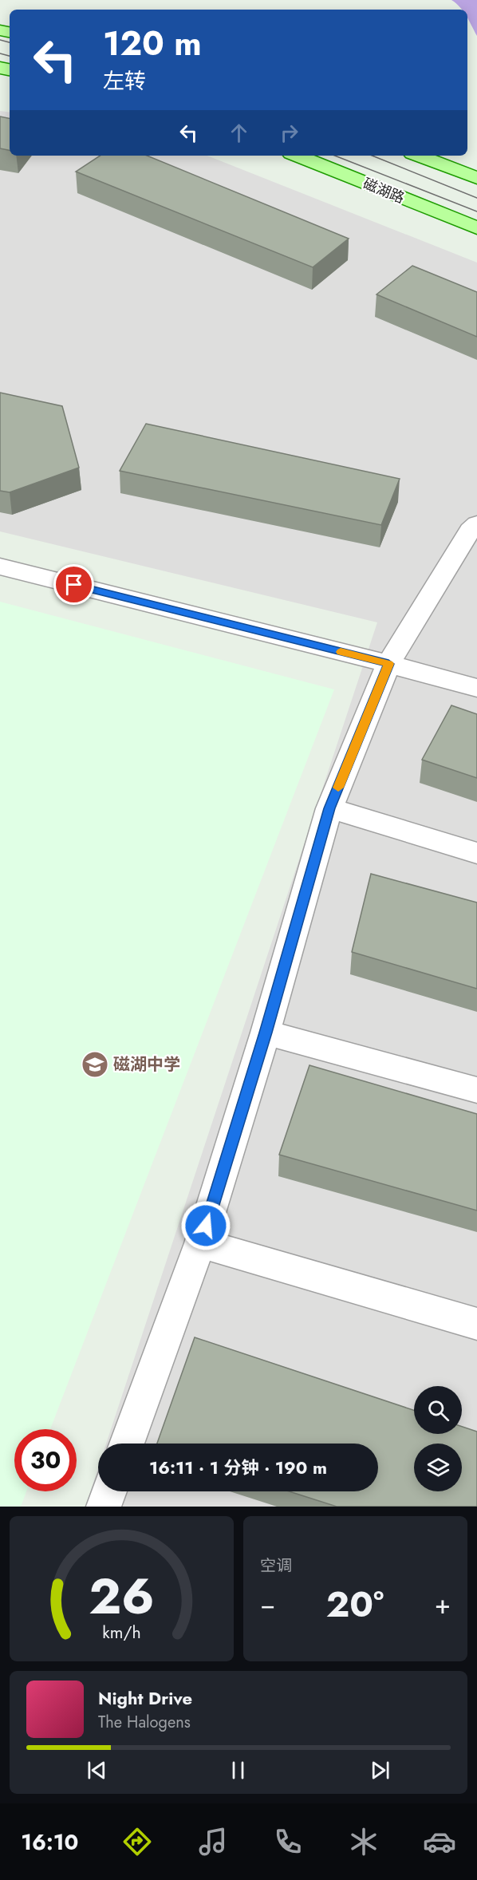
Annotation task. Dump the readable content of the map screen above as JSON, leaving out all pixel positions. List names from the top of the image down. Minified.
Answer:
{"streets":{"main road":["磁湖路"]},"places":{"school or university":["磁湖中学"]},"page":{"turn":["120 m","左转"],"limit":"30","trip":"16:11 · 1 分钟 · 190 m","tile":"空调","heat":["−","20°","+"],"song":["Night Drive","The Halogens"],"tabs":"16:10","gauge":["26","km/h"]}}
